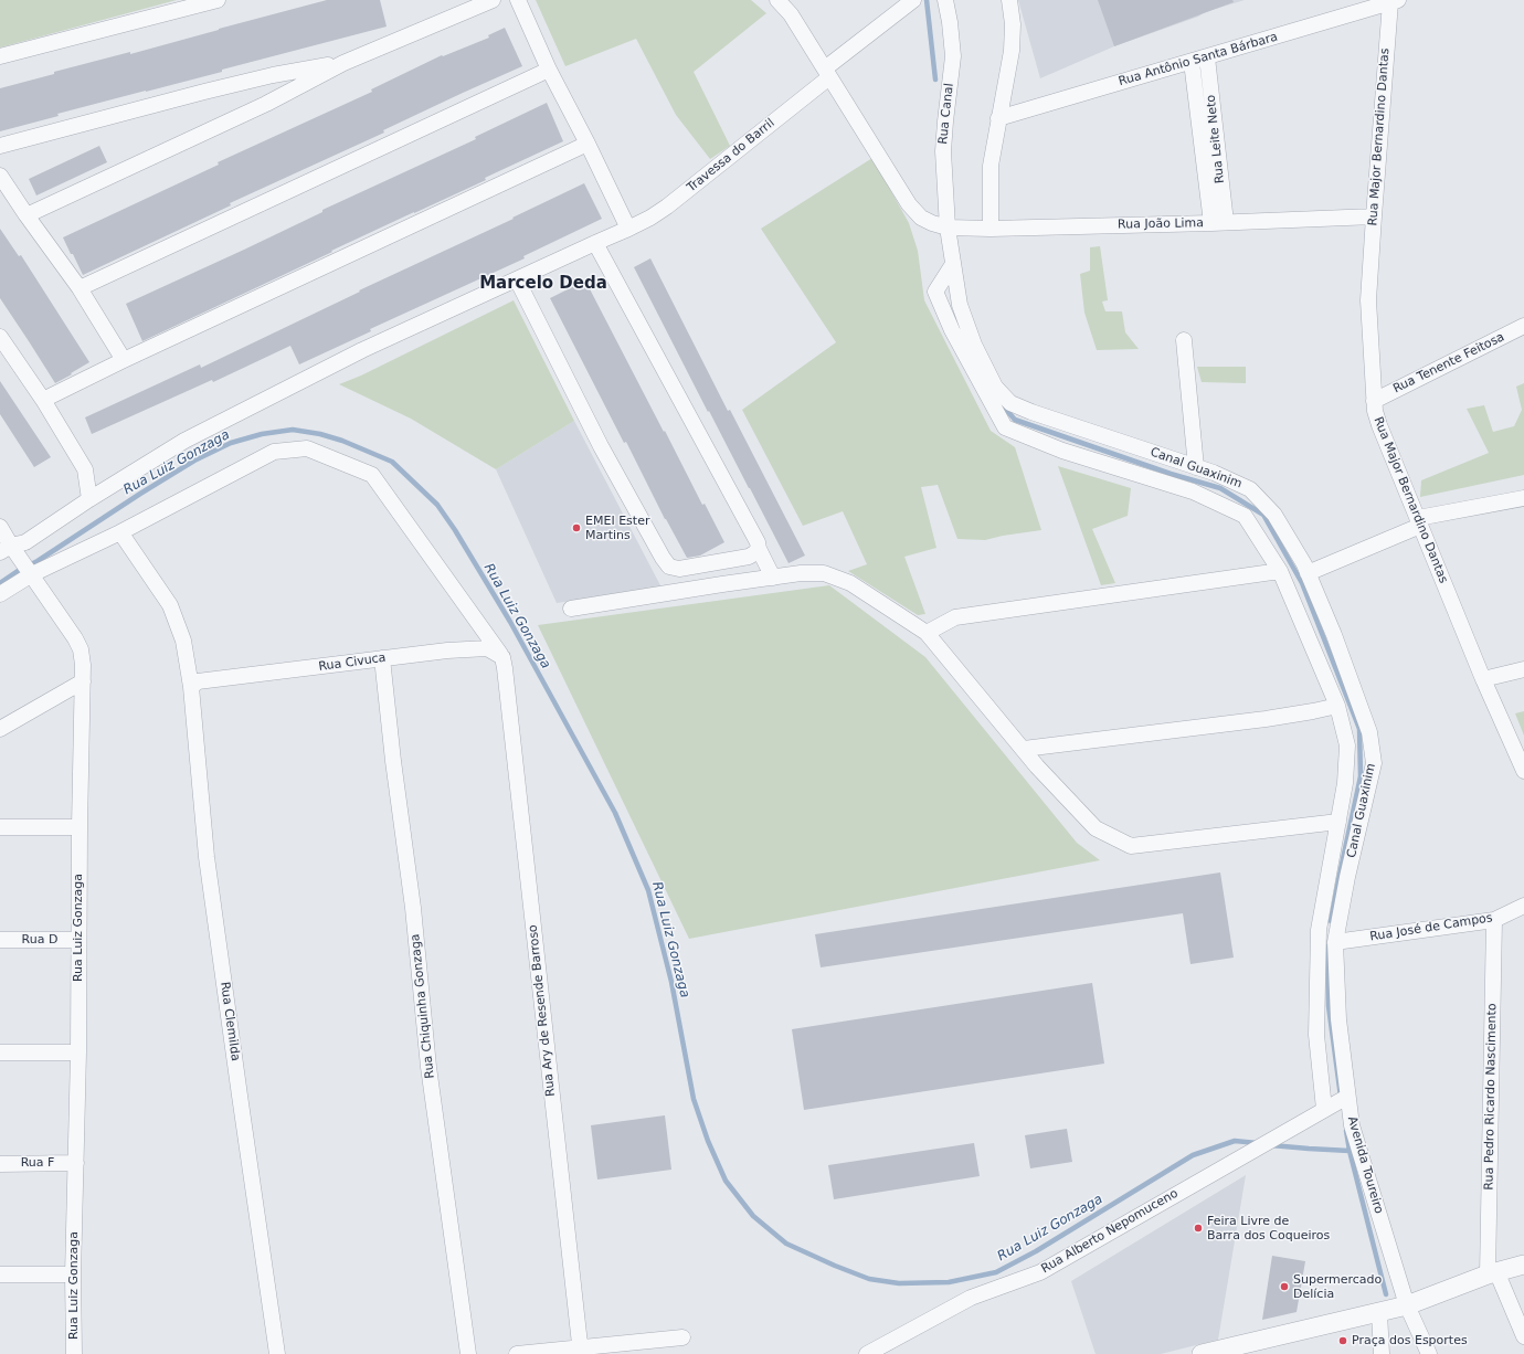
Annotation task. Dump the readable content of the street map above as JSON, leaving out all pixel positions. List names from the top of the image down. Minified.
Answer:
{"streets":{"street":["Rua Antônio Santa Bárbara","Rua Canal","Rua Major Bernardino Dantas","Rua Leite Neto","Travessa do Barril","Rua João Lima","Rua Tenente Feitosa","Canal Guaxinim","Rua Civuca","Rua Luiz Gonzaga","Rua José de Campos","Rua D","Rua Chiquinha Gonzaga","Rua Ary de Resende Barroso","Rua Clemilda","Rua Pedro Ricardo Nascimento","Rua F","Avenida Toureiro","Rua Alberto Nepomuceno"]},"crossings":[["Rua Antônio Santa Bárbara","Rua Major Bernardino Dantas"],["Rua Antônio Santa Bárbara","Rua Leite Neto"],["Rua Canal","Rua João Lima"],["Rua Canal","Canal Guaxinim"],["Rua Major Bernardino Dantas","Rua João Lima"],["Rua Major Bernardino Dantas","Rua Tenente Feitosa"],["Rua Leite Neto","Rua João Lima"],["Travessa do Barril","Rua João Lima"],["Travessa do Barril","Rua Luiz Gonzaga"],["Rua João Lima","Canal Guaxinim"],["Canal Guaxinim","Rua José de Campos"],["Canal Guaxinim","Avenida Toureiro"],["Rua Civuca","Rua Chiquinha Gonzaga"],["Rua Civuca","Rua Ary de Resende Barroso"],["Rua Civuca","Rua Clemilda"],["Rua Luiz Gonzaga","Rua D"],["Rua Luiz Gonzaga","Rua F"],["Rua José de Campos","Rua Pedro Ricardo Nascimento"],["Rua José de Campos","Avenida Toureiro"],["Avenida Toureiro","Rua Alberto Nepomuceno"]],"districts":["Marcelo Deda"],"water":["Rua Luiz Gonzaga"],"places":["EMEI Ester Martins","Feira Livre de Barra dos Coqueiros","Supermercado Delícia","Praça dos Esportes"]}
